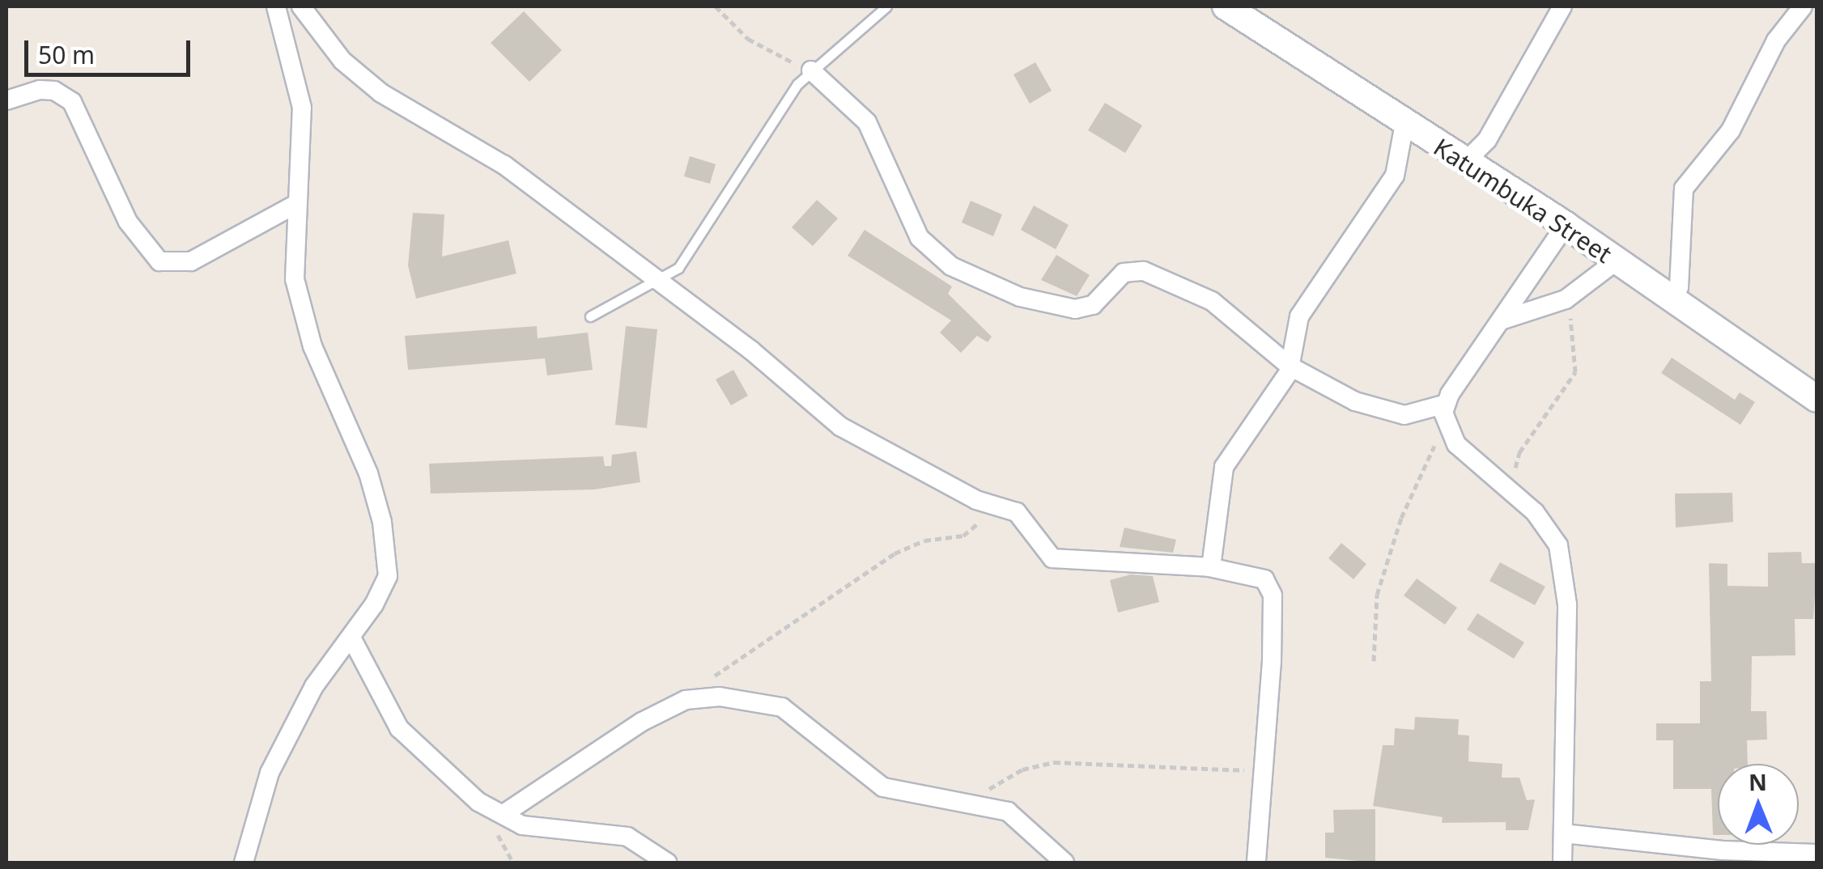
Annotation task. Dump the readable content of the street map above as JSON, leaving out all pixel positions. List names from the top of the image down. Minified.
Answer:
{"streets":{"main road":["Katumbuka Street"]},"scale_bar":"50 m","north":"top"}
